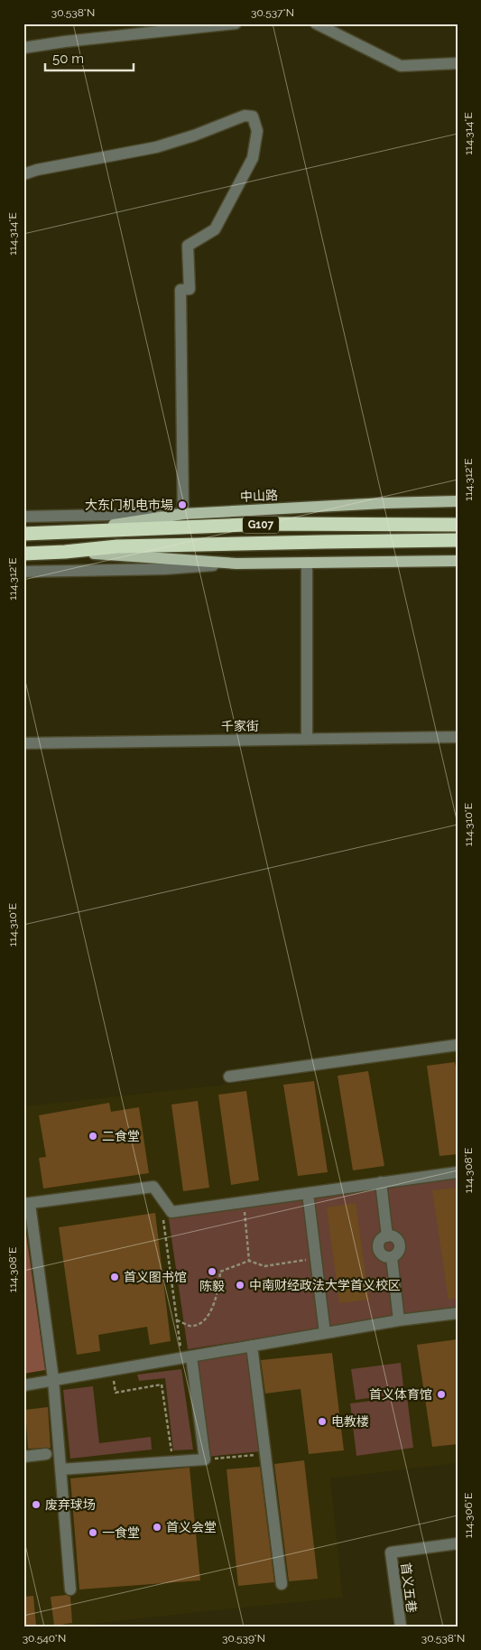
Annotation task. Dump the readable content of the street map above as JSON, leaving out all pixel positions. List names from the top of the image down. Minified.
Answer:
{"streets":{"highway":["中山路","G107"],"street":["千家街","首义五巷"]},"places":["大东门机电市場","二食堂","陈毅","首义图书馆","中南财经政法大学首义校区","首义体育馆","电教楼","废弃球场","首义会堂","一食堂"],"scale_bar":"50 m","coordinates":["30.538°N","30.537°N","114.314°E","114.312°E","114.310°E","114.308°E","114.306°E","30.540°N","30.539°N"]}
